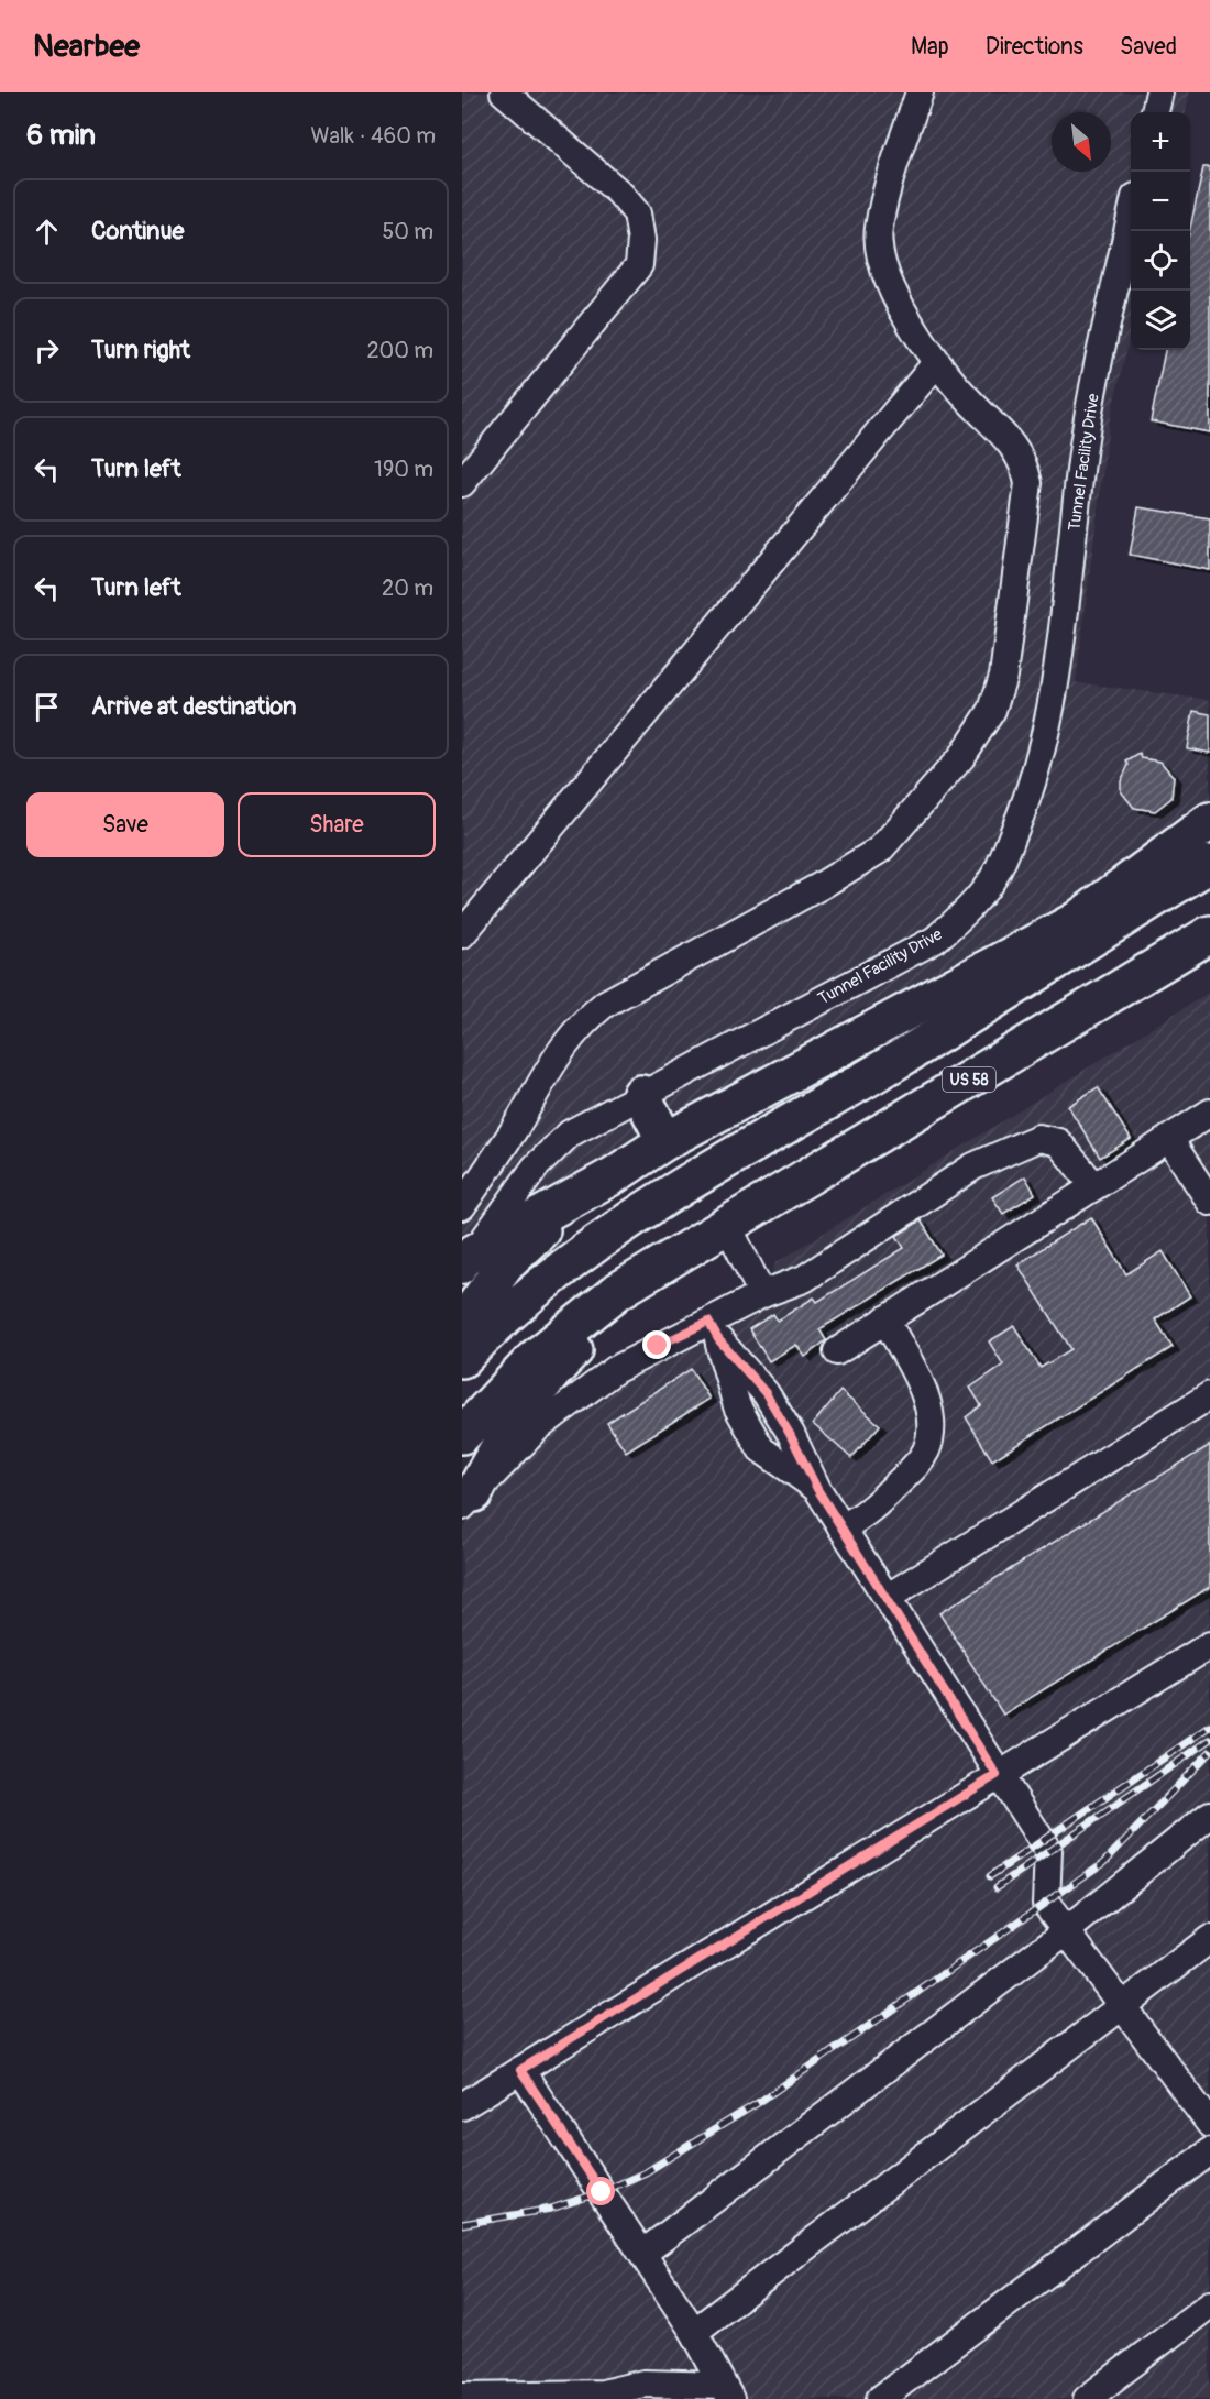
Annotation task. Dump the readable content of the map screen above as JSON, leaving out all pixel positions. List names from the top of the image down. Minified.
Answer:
{"streets":{"highway":["US 58"],"street":["Tunnel Facility Drive"]},"north":"bottom right","page":{"header":"Nearbee","nav":["Map","Directions","Saved"],"heading":["6 min","Walk · 460 m"],"map_buttons":["+","−"],"list":[["Continue","50 m"],["Turn right","200 m"],["Turn left","190 m"],["Turn left","20 m"],"Arrive at destination"],"buttons":["Save","Share"]}}
